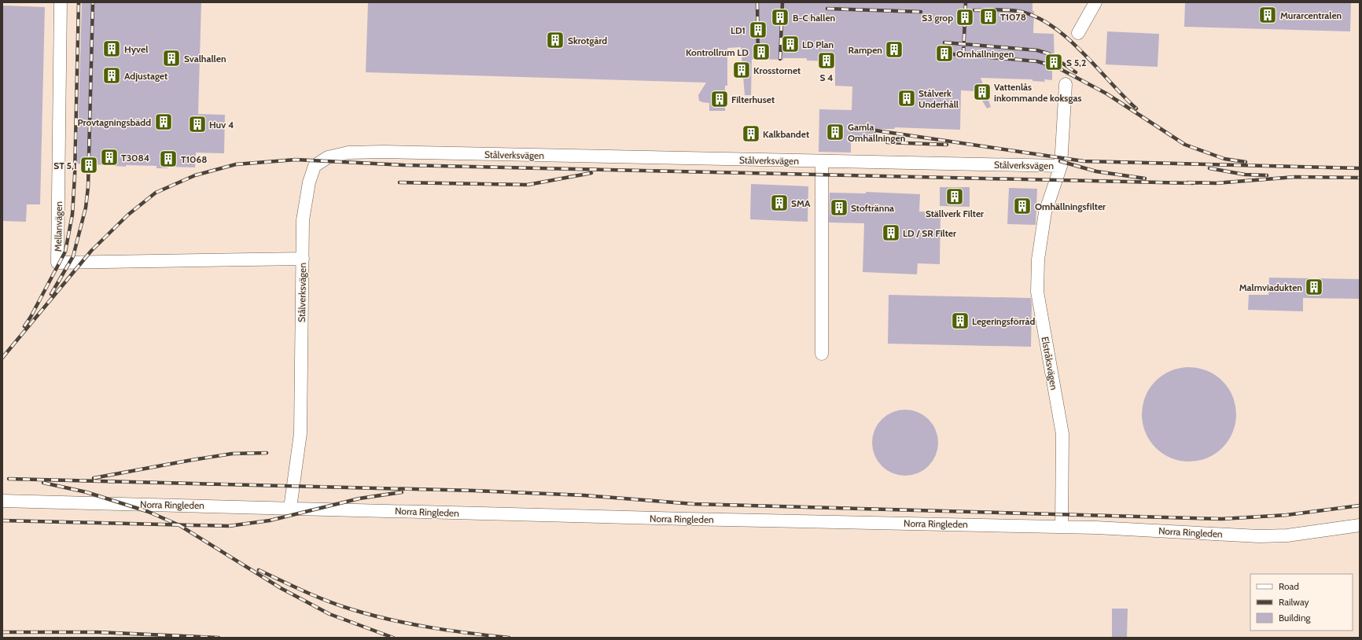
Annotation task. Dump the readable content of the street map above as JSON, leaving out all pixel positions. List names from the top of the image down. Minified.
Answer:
{"streets":{"street":["Stålverksvägen","Mellanvägen","Elstråksvägen","Norra Ringleden"]},"crossings":[["Stålverksvägen","Mellanvägen"],["Stålverksvägen","Elstråksvägen"],["Stålverksvägen","Norra Ringleden"],["Elstråksvägen","Norra Ringleden"]],"places":{"building":["Murarcentralen","T1078","B-C hallen","S3 grop","LD1","Skrotgård","LD Plan","Hyvel","Rampen","Kontrollrum LD","Omhällningen","Svalhallen","S 4","S 5,2","Krosstornet","Adjustaget","Vattenlås inkommande koksgas","Stålverk Underhåll","Filterhuset","Provtagningsbädd","Huv 4","Gamla Omhällningen","Kalkbandet","T3084","T1068","ST 5,1","Ställverk Filter","SMA","Omhällningsfilter","Stoftränna","LD / SR Filter","Malmviadukten","Legeringsförråd"]},"legend":["Road","Railway","Building"]}
